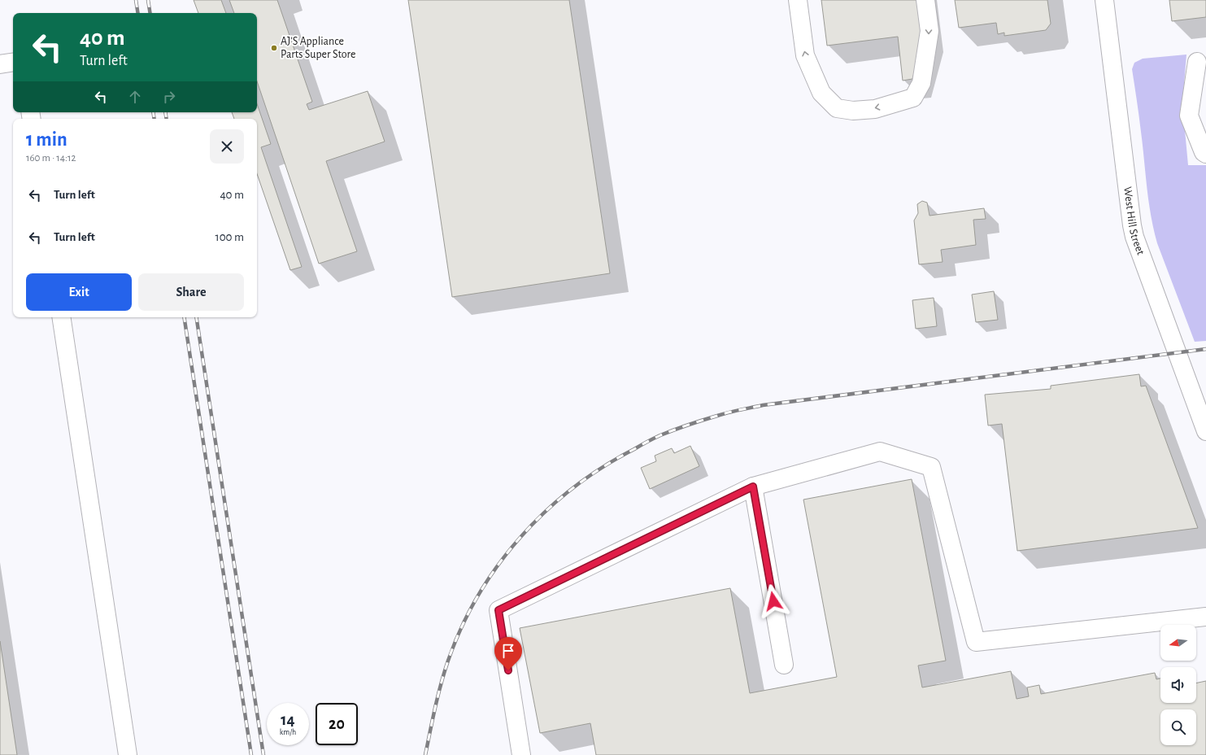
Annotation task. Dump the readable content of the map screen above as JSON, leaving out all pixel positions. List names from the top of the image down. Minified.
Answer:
{"streets":{"street":["West Hill Street"]},"places":["AJ'S Appliance Parts Super Store"],"north":"left","page":{"turn":["40 m","Turn left"],"heading":["1 min","160 m · 14:12"],"list":[{"name":"Turn left","value":"40 m"},{"name":"Turn left","value":"100 m"}],"buttons":["Exit","Share"],"speed":"14 km/h","limit":"20"}}
